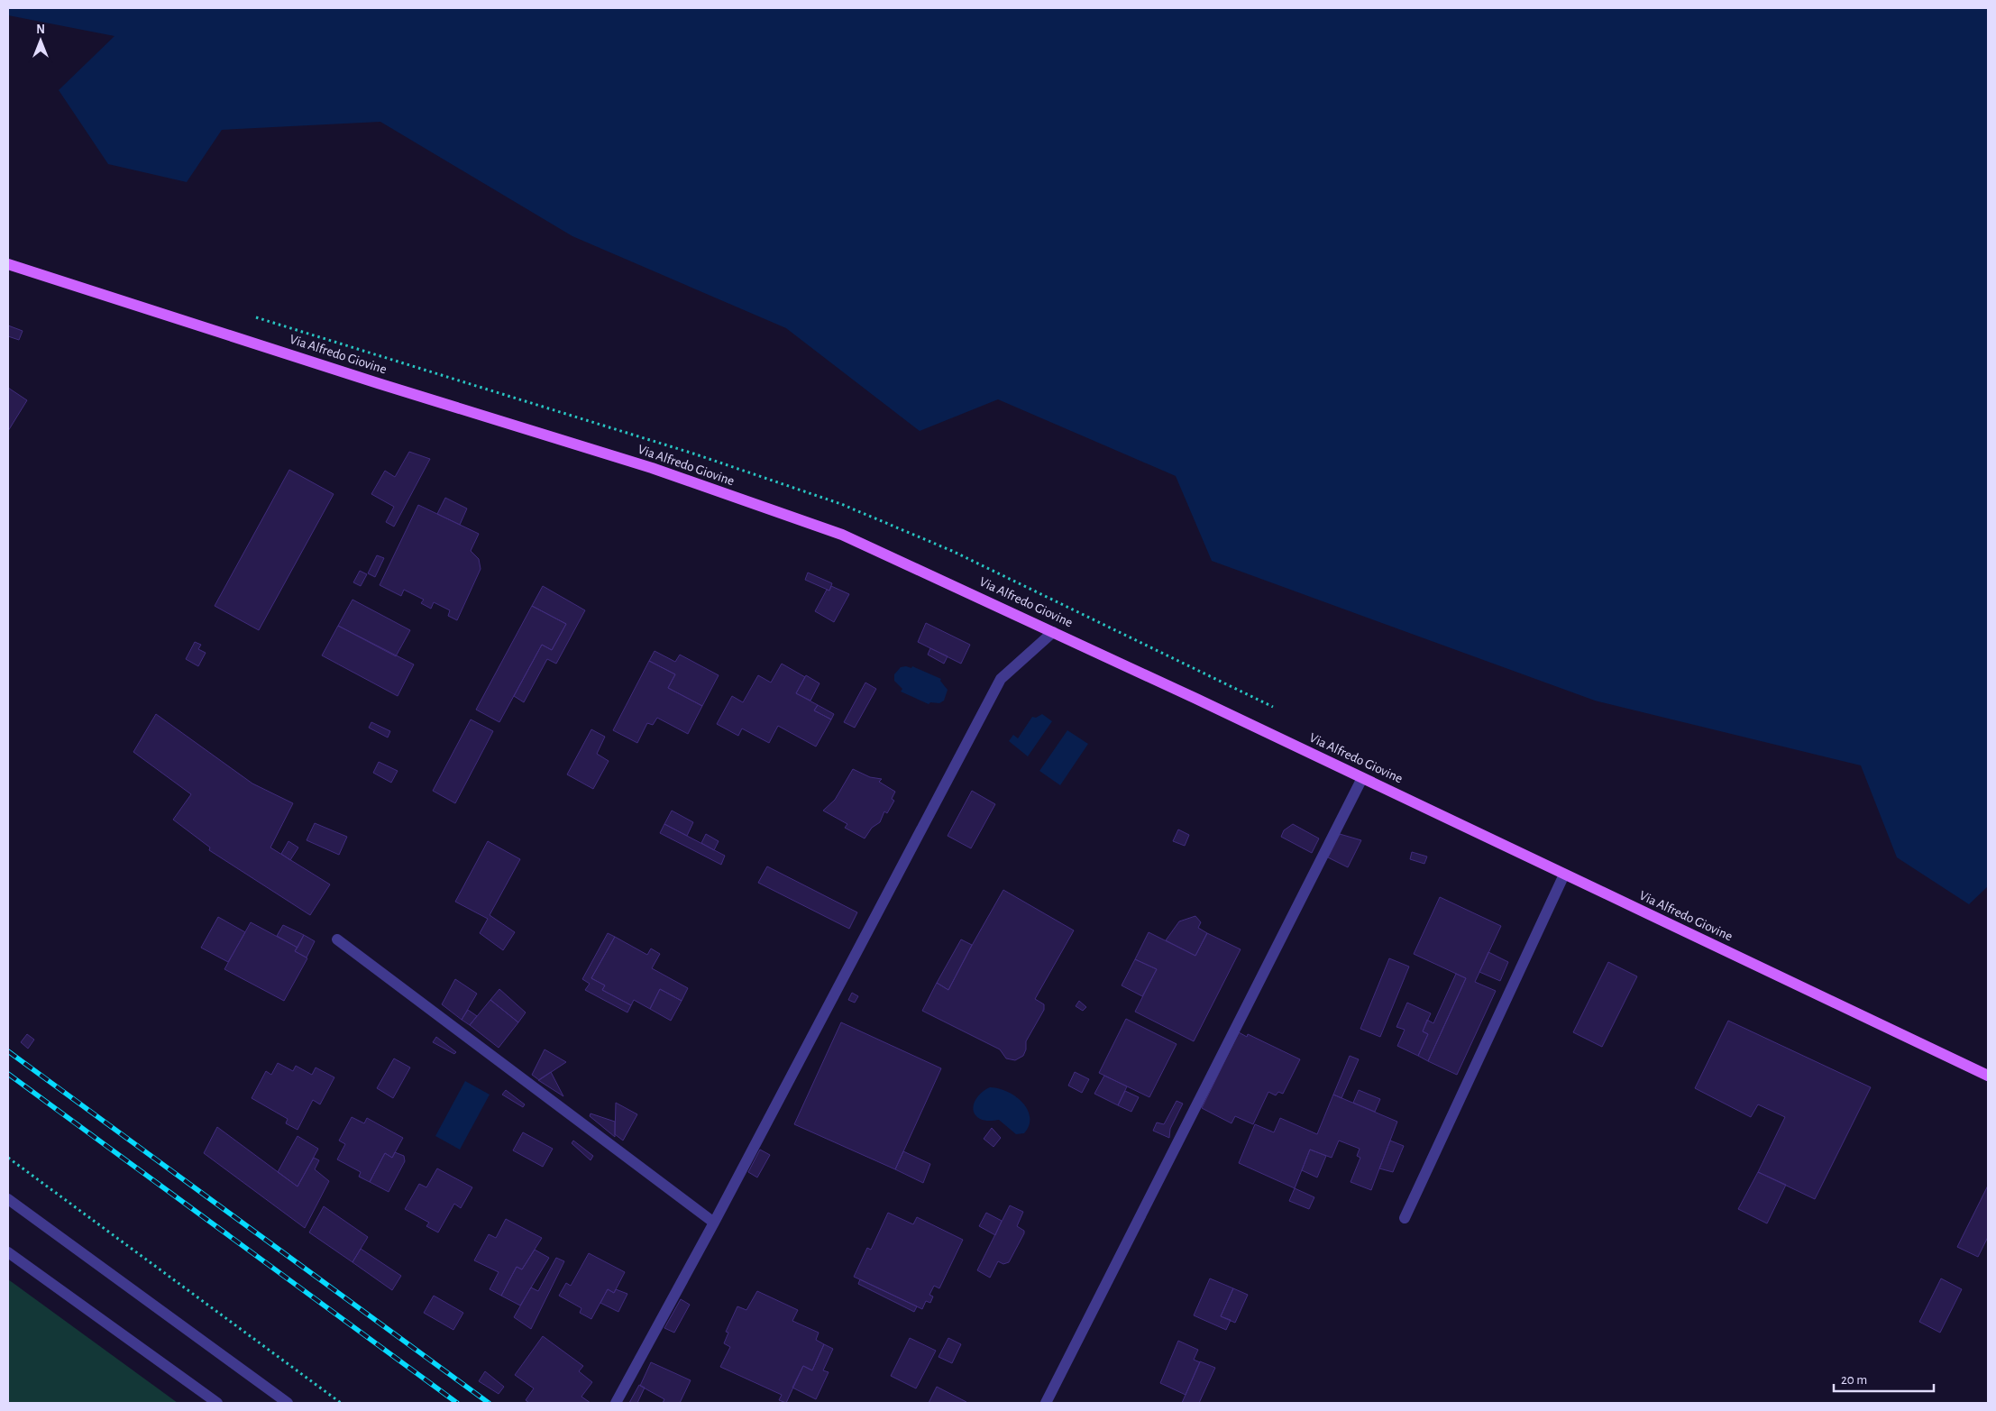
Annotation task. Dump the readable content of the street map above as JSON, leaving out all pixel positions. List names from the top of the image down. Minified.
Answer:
{"streets":{"main road":["Via Alfredo Giovine"]},"scale_bar":"20 m","north":"top"}
